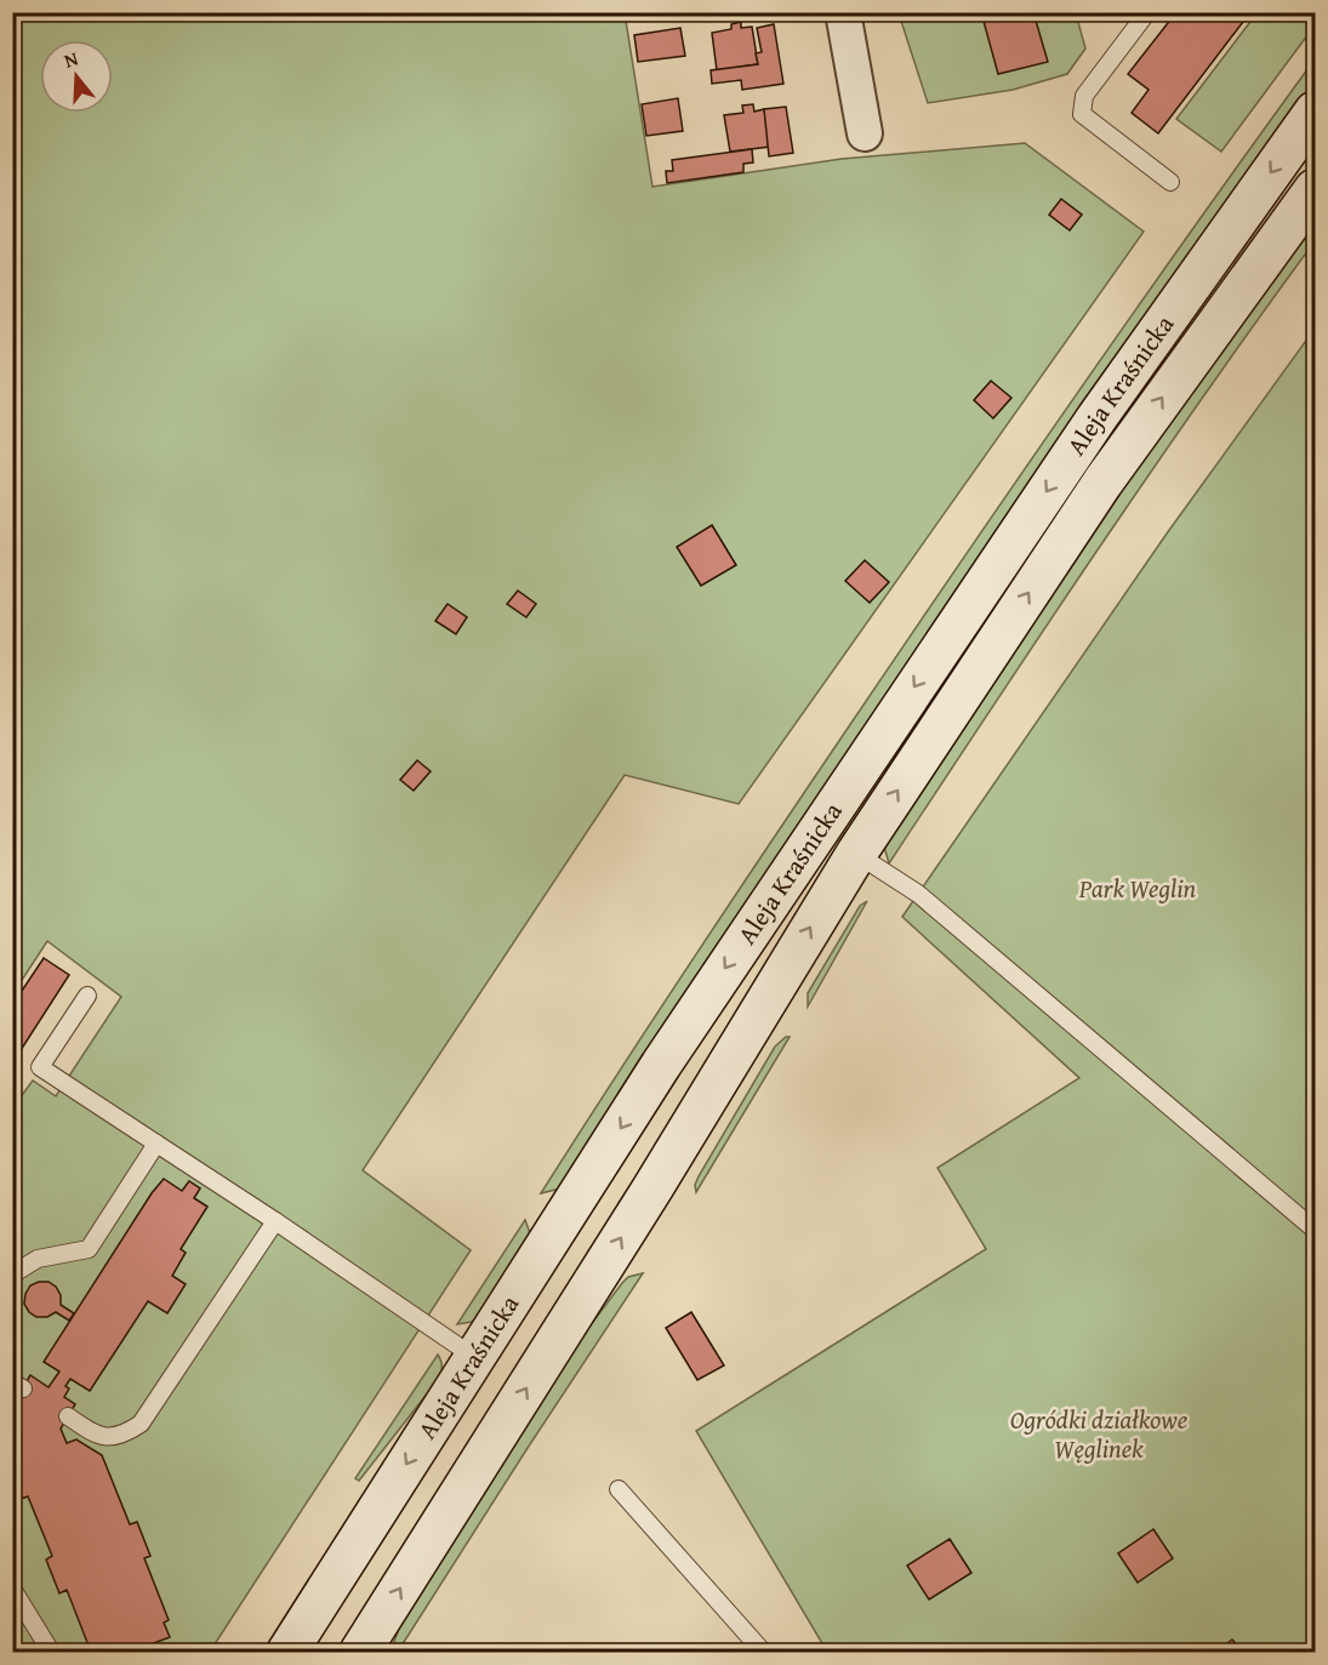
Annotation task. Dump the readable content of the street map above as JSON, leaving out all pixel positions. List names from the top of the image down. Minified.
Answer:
{"streets":{"main road":["Aleja Kraśnicka"]},"parks":["Park Weglin","Ogródki działkowe Węglinek"],"north":"top"}
